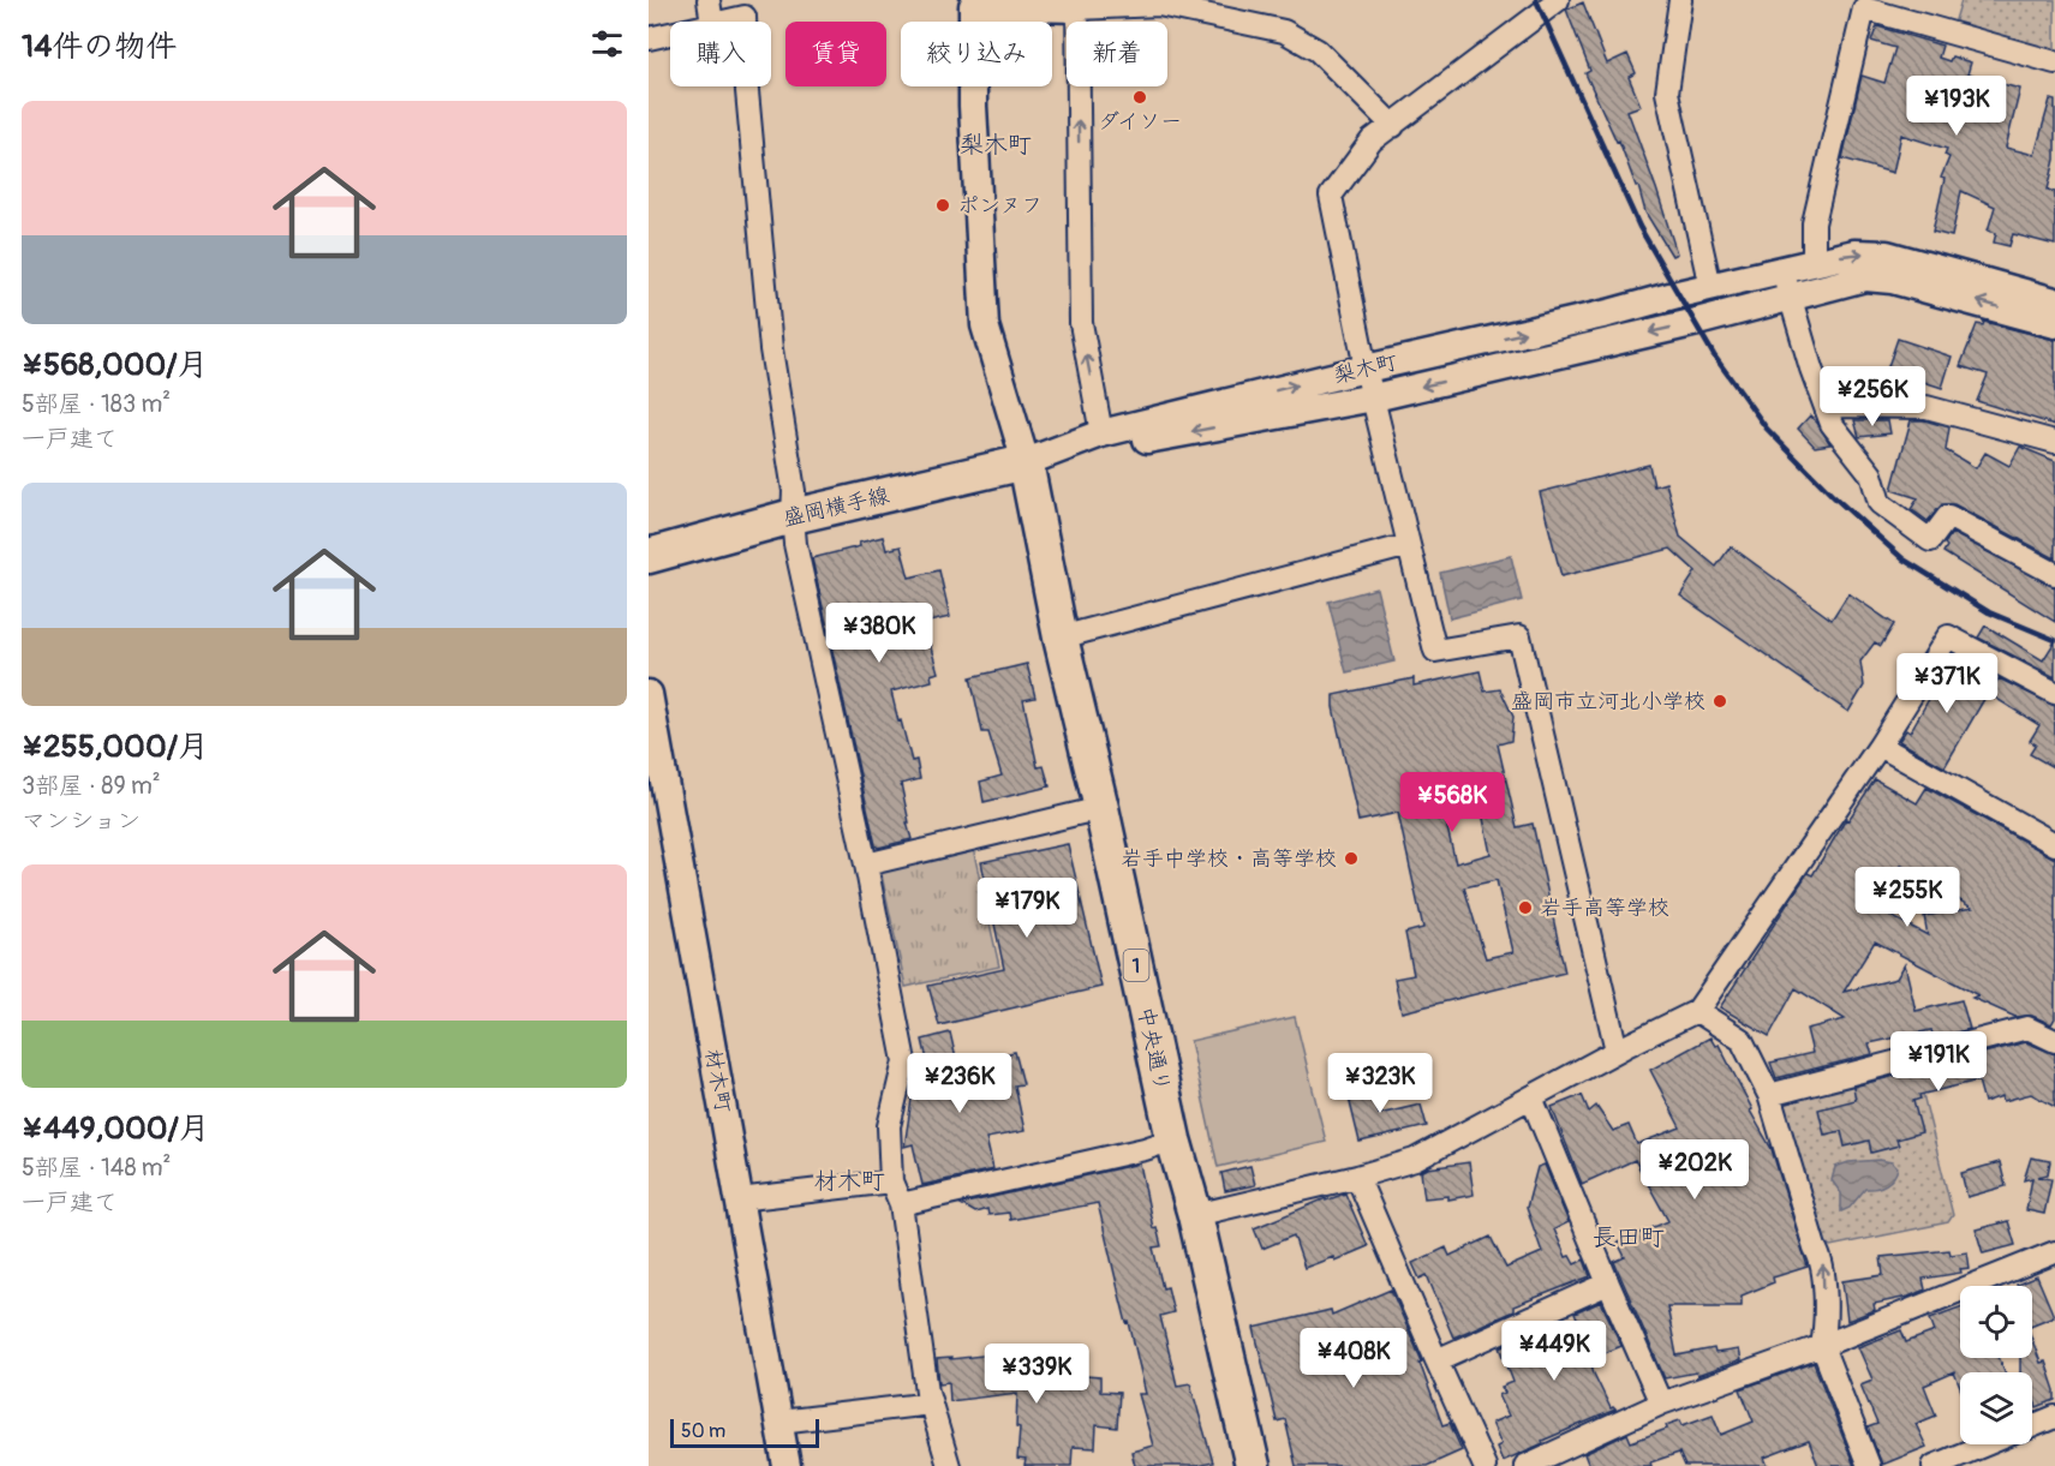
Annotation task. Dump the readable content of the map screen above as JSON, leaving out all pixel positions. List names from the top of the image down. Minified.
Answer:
{"streets":{"main road":["盛岡横手線","1","中央通り"],"street":["梨木町","材木町"]},"crossings":[["梨木町","盛岡横手線"],["梨木町","中央通り"],["盛岡横手線","中央通り"]],"districts":["梨木町","材木町","長田町"],"places":["ダイソー","ポンヌフ","盛岡市立河北小学校","岩手中学校・高等学校","岩手高等学校"],"scale_bar":"50 m","page":{"heading":"14件の物件","chip":["購入","賃貸","絞り込み","新着"],"price":["¥193K","¥256K","¥380K","¥371K","¥568K","¥255K","¥179K","¥191K","¥236K","¥323K","¥202K","¥449K","¥408K","¥339K"],"list":[{"name":"¥568,000/月","note":"5部屋 · 183 m² · 一戸建て"},{"name":"¥255,000/月","note":"3部屋 · 89 m² · マンション"},{"name":"¥449,000/月","note":"5部屋 · 148 m² · 一戸建て"}],"scale":"50 m"}}
